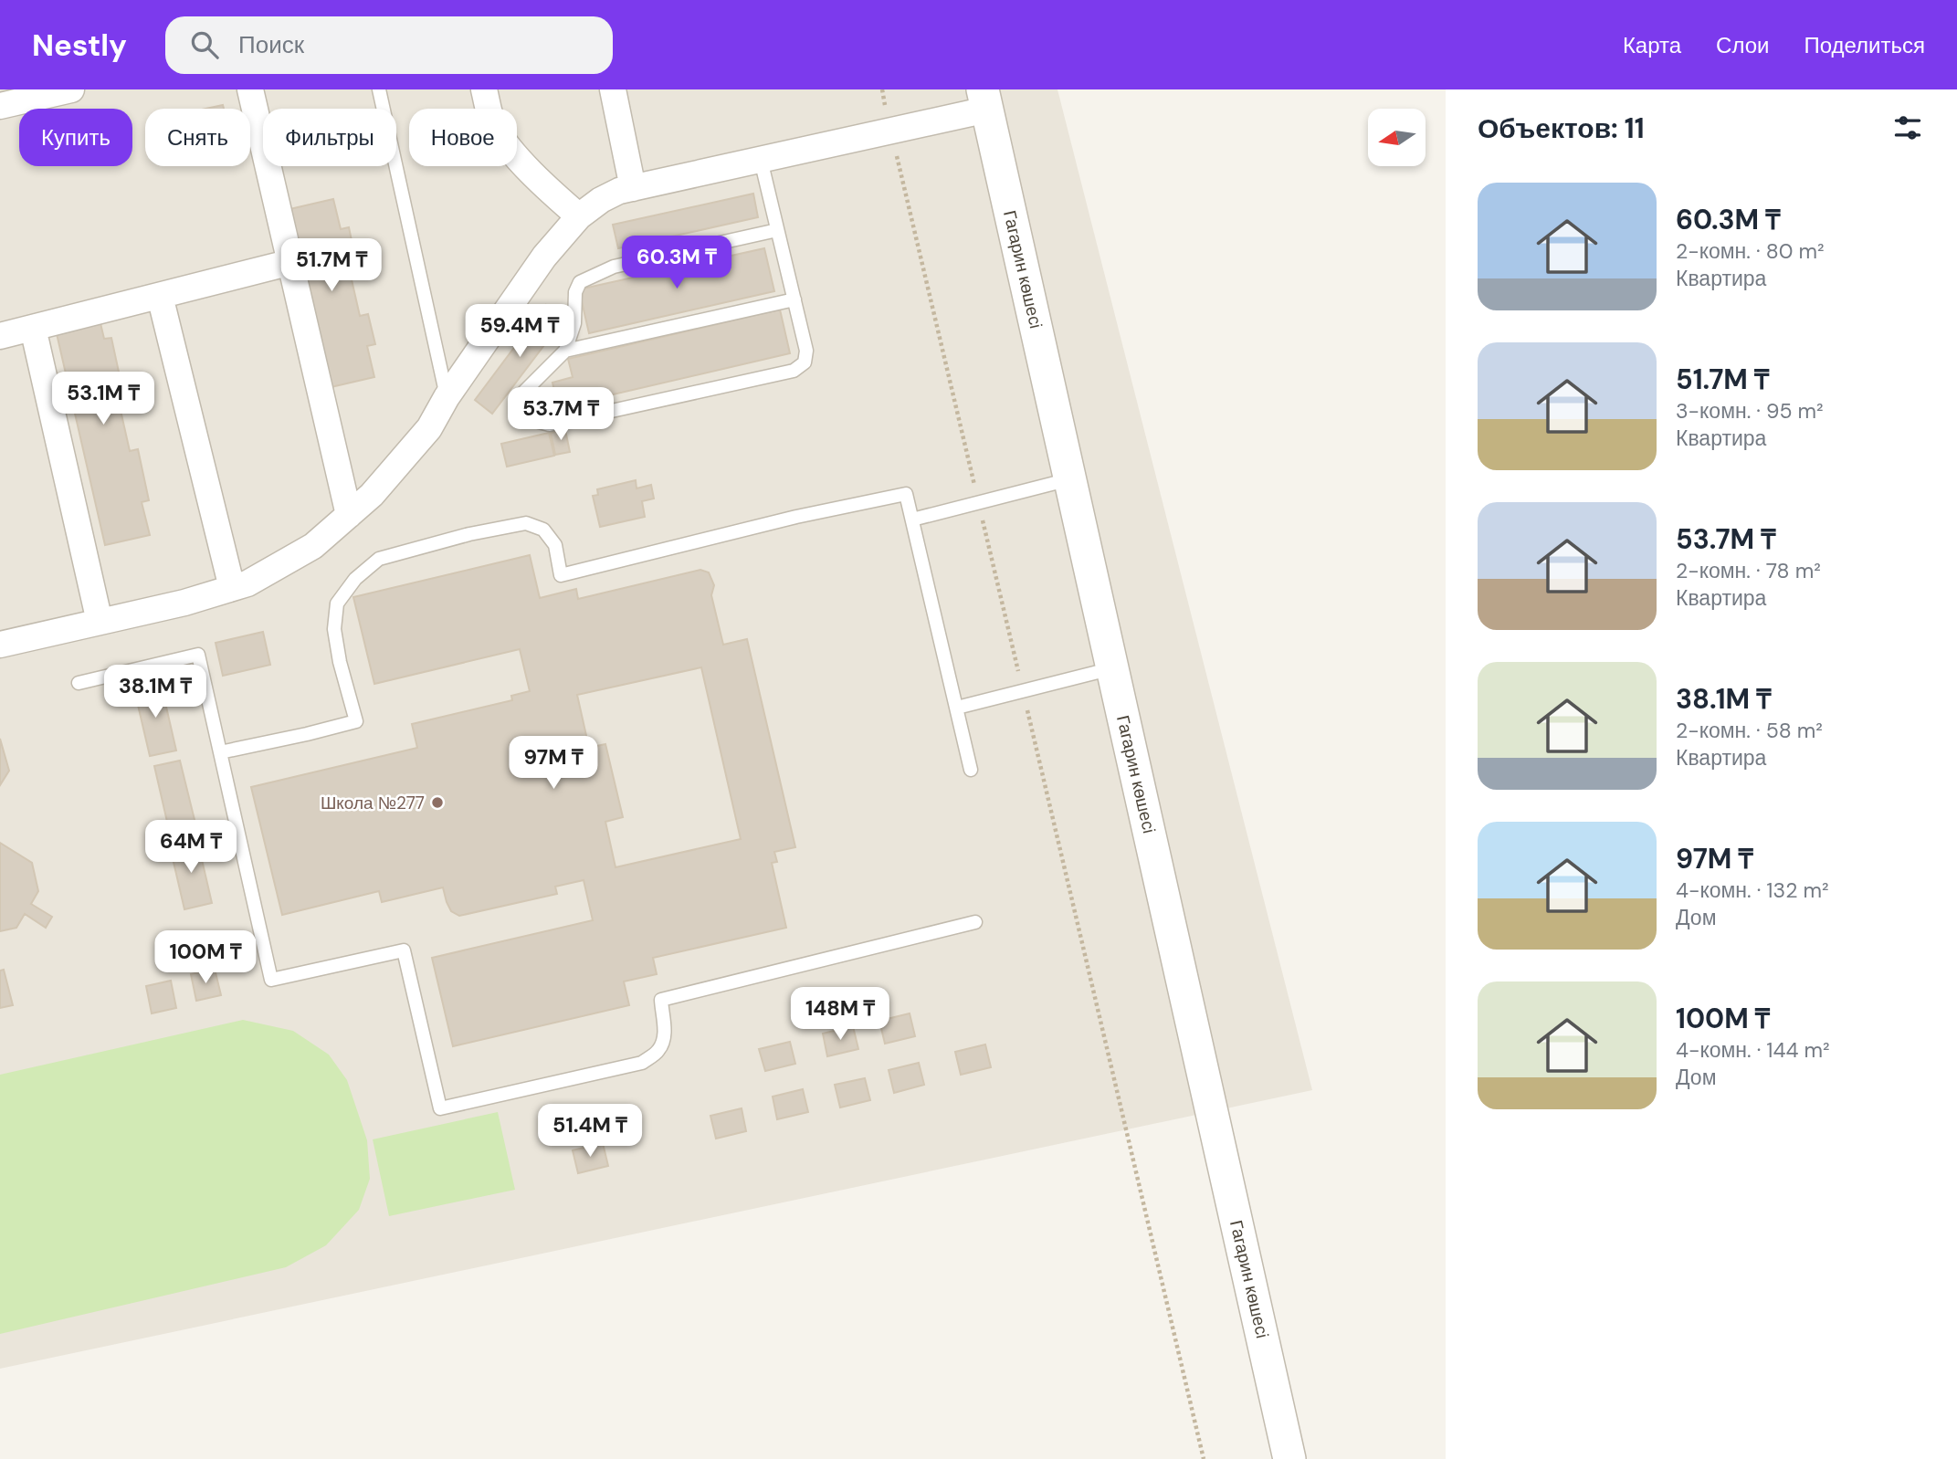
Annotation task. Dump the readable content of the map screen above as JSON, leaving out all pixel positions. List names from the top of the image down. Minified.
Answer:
{"streets":{"street":["Гагарин көшесі"]},"places":["Школа №277"],"north":"left","page":{"header":"Nestly","search":"Поиск","nav":["Карта","Слои","Поделиться"],"heading":"Объектов: 11","chip":["Купить","Снять","Фильтры","Новое"],"list":[{"name":"60.3M ₸","note":"2-комн. · 80 m² · Квартира"},{"name":"51.7M ₸","note":"3-комн. · 95 m² · Квартира"},{"name":"53.7M ₸","note":"2-комн. · 78 m² · Квартира"},{"name":"38.1M ₸","note":"2-комн. · 58 m² · Квартира"},{"name":"97M ₸","note":"4-комн. · 132 m² · Дом"},{"name":"100M ₸","note":"4-комн. · 144 m² · Дом"}],"price":["60.3M ₸","51.7M ₸","59.4M ₸","53.1M ₸","53.7M ₸","38.1M ₸","97M ₸","64M ₸","100M ₸","148M ₸","51.4M ₸"]}}
